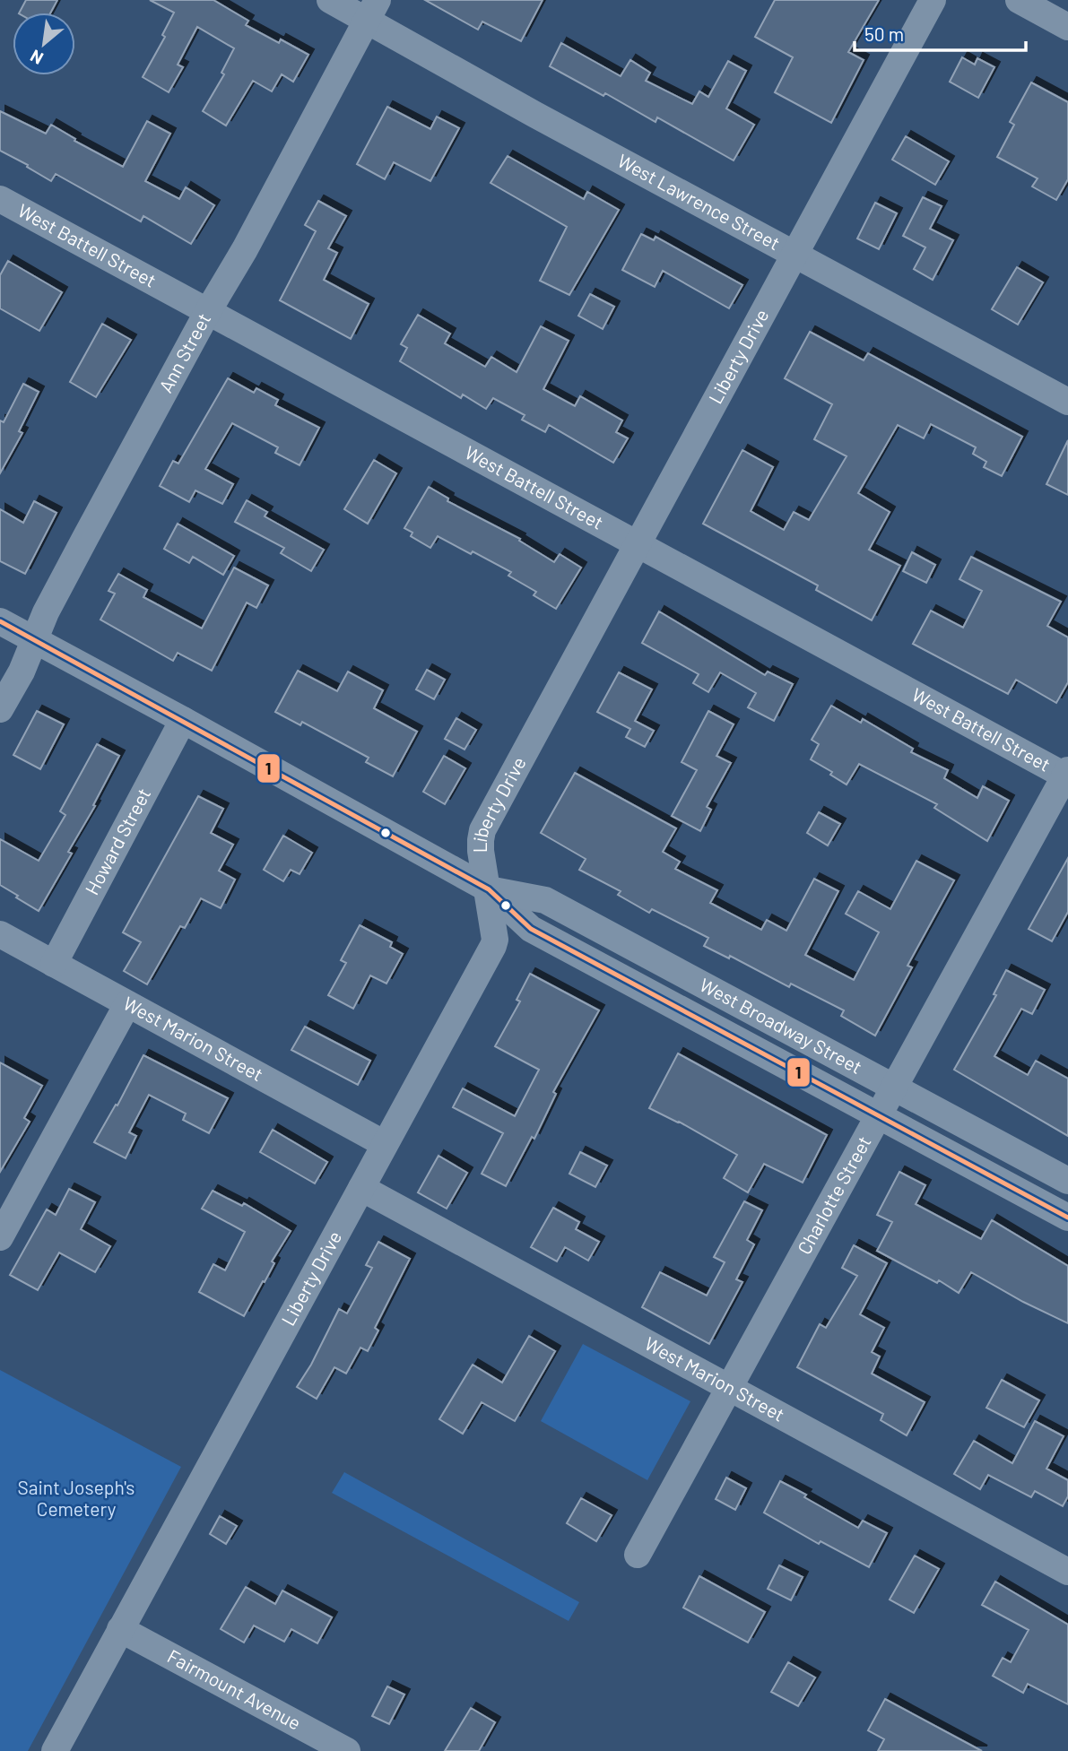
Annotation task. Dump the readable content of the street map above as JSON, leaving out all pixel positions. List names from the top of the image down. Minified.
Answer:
{"streets":{"street":["West Lawrence Street","West Battell Street","Ann Street","Liberty Drive","Howard Street","West Broadway Street","West Marion Street","Charlotte Street","Fairmount Avenue"]},"crossings":[["West Lawrence Street","Ann Street"],["West Lawrence Street","Liberty Drive"],["West Battell Street","Ann Street"],["West Battell Street","Liberty Drive"],["West Battell Street","Charlotte Street"],["Ann Street","West Broadway Street"],["Liberty Drive","West Broadway Street"],["Liberty Drive","West Marion Street"],["Liberty Drive","Fairmount Avenue"],["Howard Street","West Broadway Street"],["Howard Street","West Marion Street"],["West Broadway Street","Charlotte Street"],["West Marion Street","Charlotte Street"]],"parks":["Saint Joseph's Cemetery"],"lines":["transit line 1"],"scale_bar":"50 m","north":"bottom left"}
